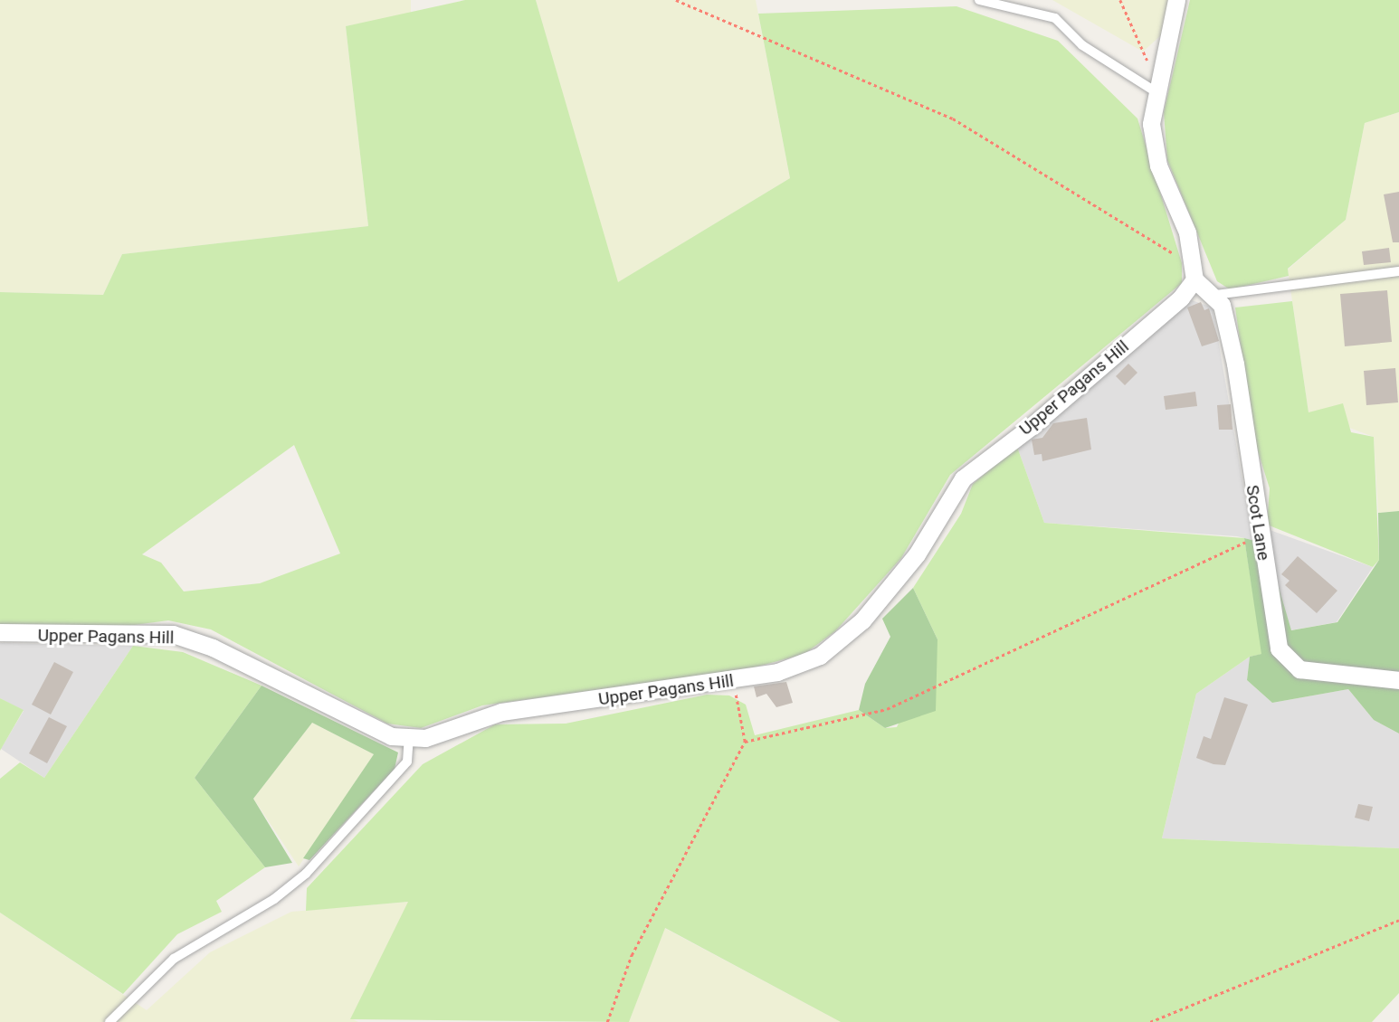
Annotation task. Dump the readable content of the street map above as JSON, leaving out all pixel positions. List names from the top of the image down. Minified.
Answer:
{"streets":{"street":["Upper Pagans Hill","Scot Lane"]}}
